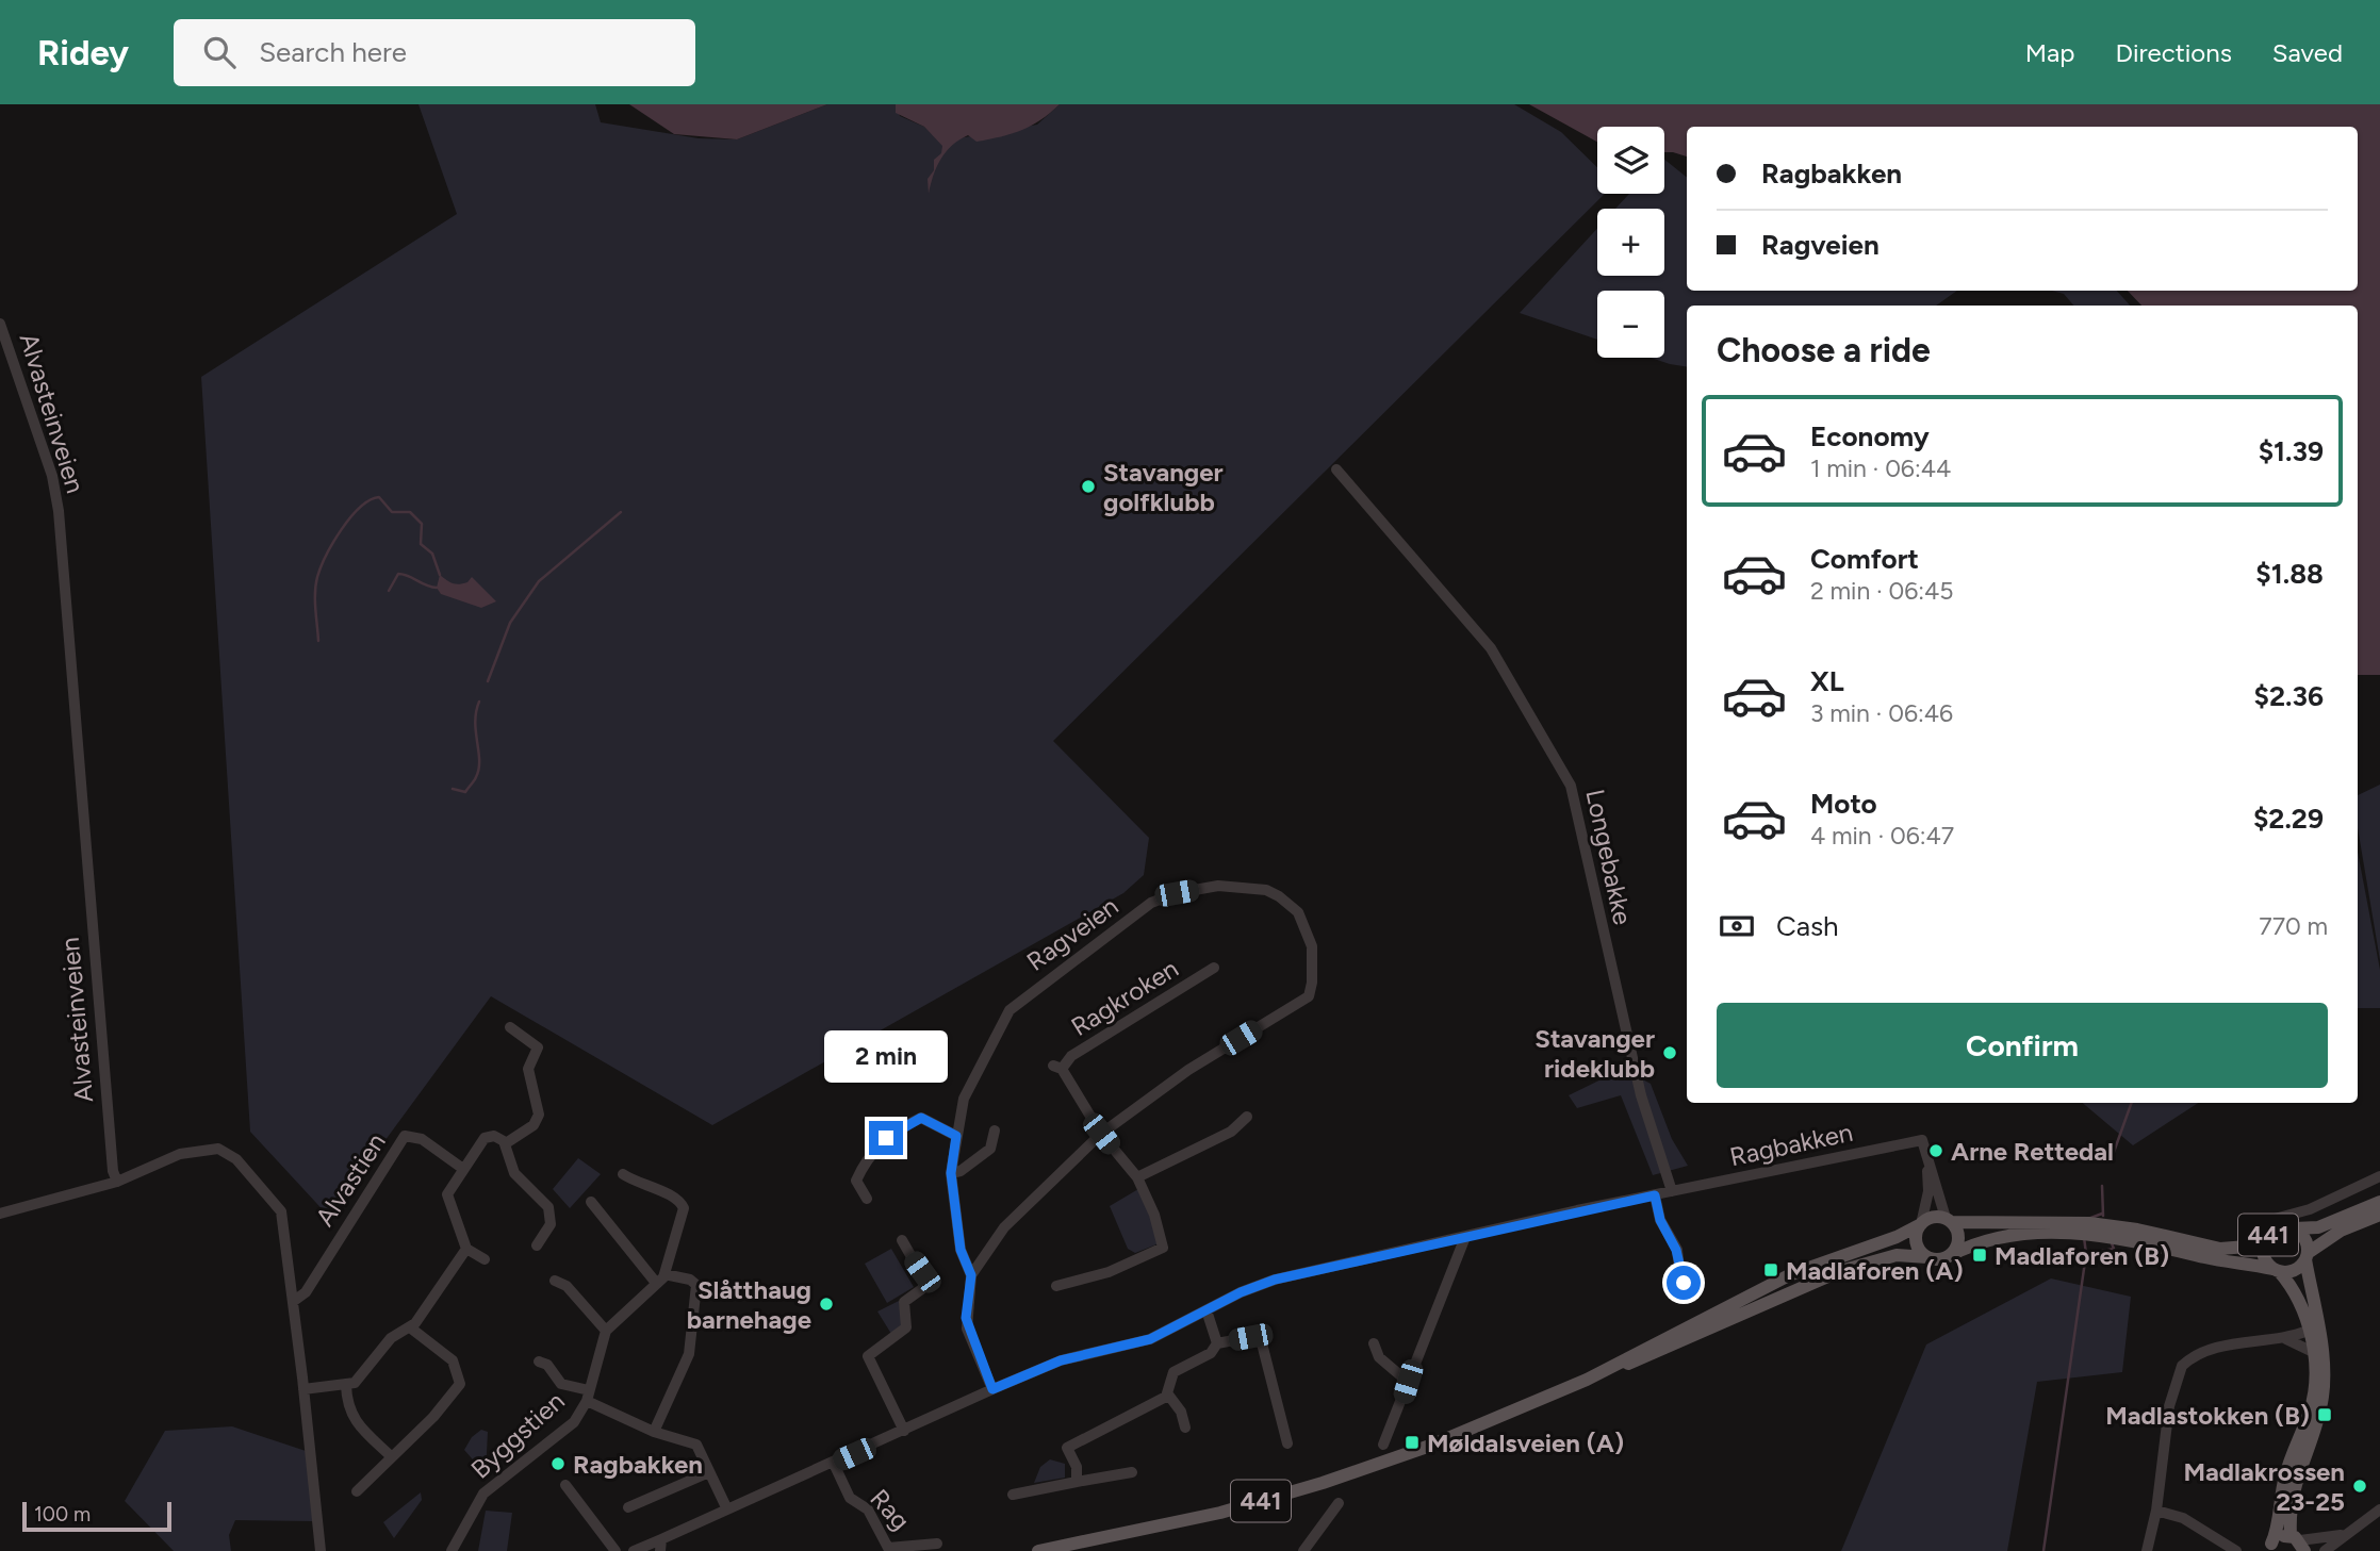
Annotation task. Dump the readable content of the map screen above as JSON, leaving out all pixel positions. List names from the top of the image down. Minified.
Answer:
{"streets":{"main road":["441"],"street":["Alvasteinveien","Longebakke","Ragveien","Ragkroken","Ragbakken","Alvastien","Byggstien","Rag"]},"crossings":[["Longebakke","Ragbakken"],["Ragveien","Ragkroken"],["Ragveien","Ragbakken"],["Ragbakken","Rag"]],"places":{"other":["Stavanger golfklubb","Stavanger rideklubb","Arne Rettedal","Slåtthaug barnehage","Ragbakken","Madlakrossen 23-25"],"transit":["Madlaforen (B)","Madlaforen (A)","Madlastokken (B)","Møldalsveien (A)"]},"scale_bar":"100 m","page":{"header":"Ridey","search":"Search here","nav":["Map","Directions","Saved"],"map_buttons":["+","−"],"banner":["Ragbakken","Ragveien"],"heading":"Choose a ride","list":[{"name":"Economy","note":"1 min · 06:44","value":"$1.39"},{"name":"Comfort","note":"2 min · 06:45","value":"$1.88"},{"name":"XL","note":"3 min · 06:46","value":"$2.36"},{"name":"Moto","note":"4 min · 06:47","value":"$2.29"}],"pay":["Cash","770 m"],"buttons":"Confirm","bubble":"2 min","scale":"100 m"}}
